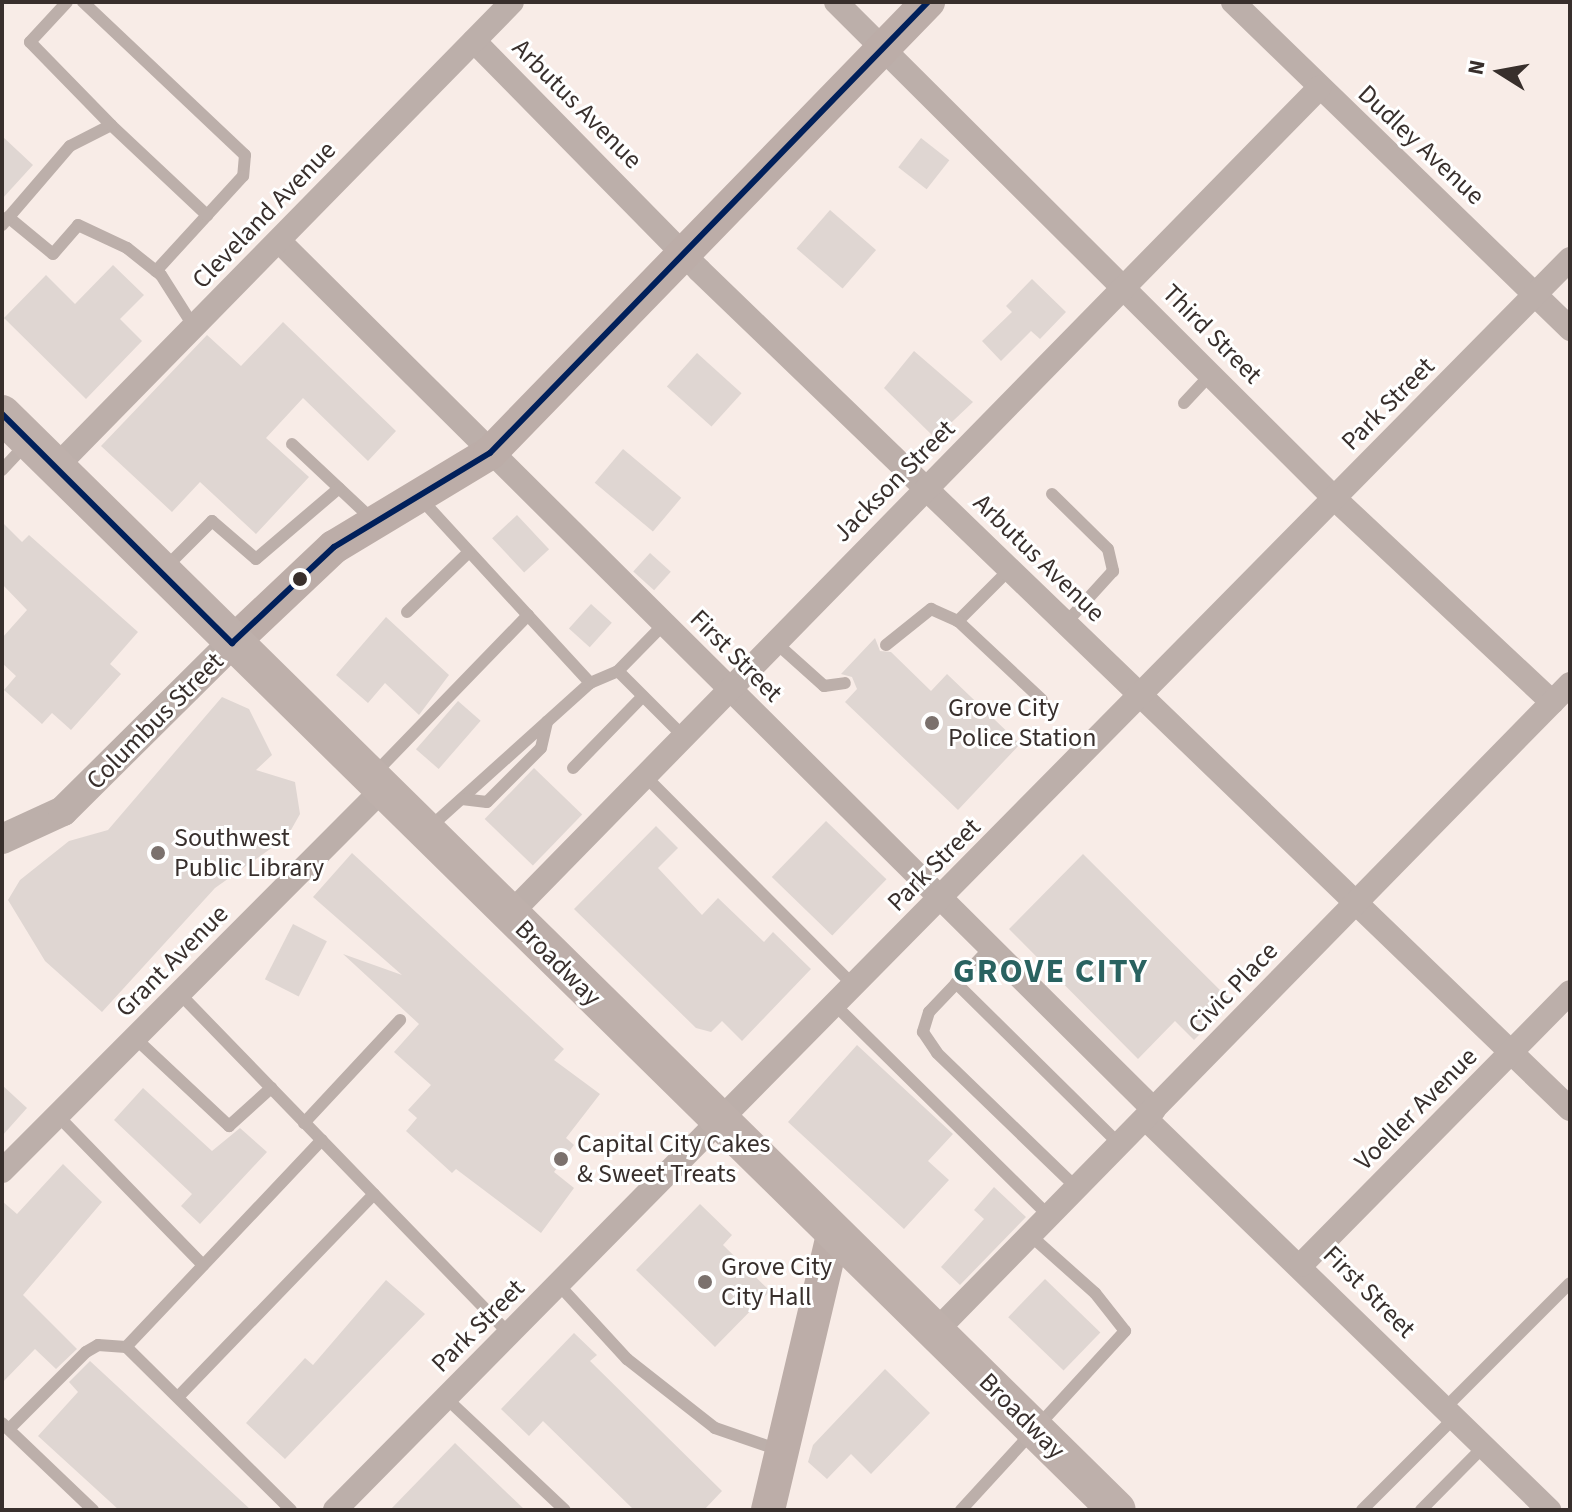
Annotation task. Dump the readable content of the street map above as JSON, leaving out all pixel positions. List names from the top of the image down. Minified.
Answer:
{"streets":{"main road":["Columbus Street","Broadway"],"street":["Arbutus Avenue","Dudley Avenue","Cleveland Avenue","Third Street","Park Street","Jackson Street","First Street","Grant Avenue","Civic Place","Voeller Avenue"]},"crossings":[["Arbutus Avenue","Cleveland Avenue"],["Arbutus Avenue","Park Street"],["Arbutus Avenue","Jackson Street"],["Arbutus Avenue","Columbus Street"],["Arbutus Avenue","Civic Place"],["Arbutus Avenue","Voeller Avenue"],["Dudley Avenue","Park Street"],["Dudley Avenue","Jackson Street"],["Cleveland Avenue","First Street"],["Cleveland Avenue","Broadway"],["Third Street","Park Street"],["Third Street","Jackson Street"],["Third Street","Columbus Street"],["Third Street","Civic Place"],["Park Street","First Street"],["Park Street","Broadway"],["Jackson Street","First Street"],["Jackson Street","Broadway"],["First Street","Columbus Street"],["First Street","Civic Place"],["First Street","Voeller Avenue"],["Columbus Street","Broadway"],["Grant Avenue","Broadway"],["Broadway","Civic Place"]],"districts":["GROVE CITY"],"places":["Grove City Police Station","Southwest Public Library","Capital City Cakes & Sweet Treats","Grove City City Hall"],"north":"left"}
